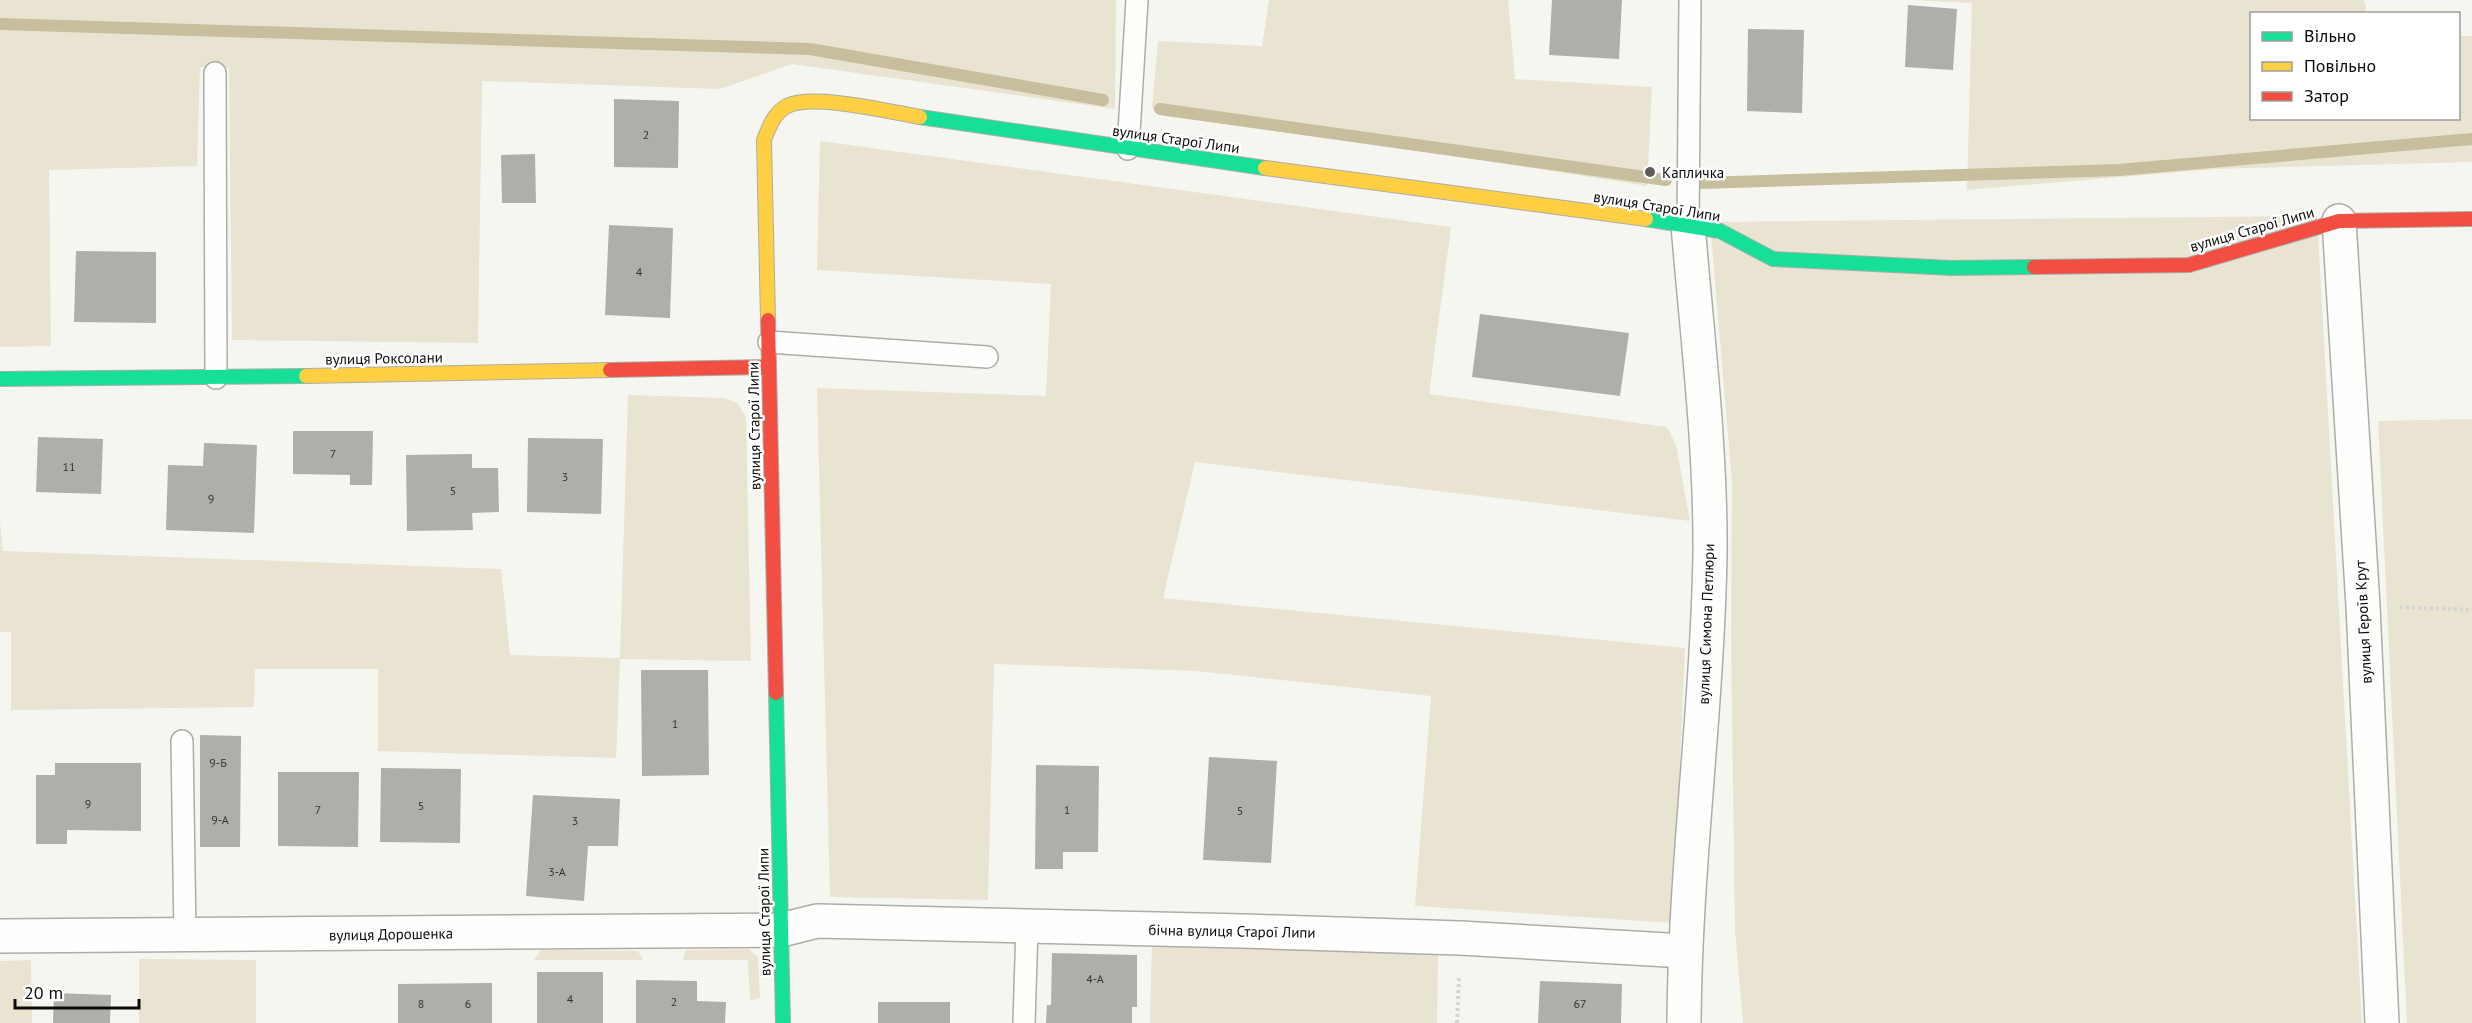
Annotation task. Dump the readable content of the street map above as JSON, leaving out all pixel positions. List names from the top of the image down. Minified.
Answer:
{"streets":{"street":["вулиця Старої Липи","вулиця Роксолани","вулиця Героїв Крут","вулиця Симона Петлюри","бічна вулиця Старої Липи","вулиця Дорошенка"]},"crossings":[["вулиця Старої Липи","вулиця Роксолани"],["вулиця Старої Липи","вулиця Героїв Крут"],["вулиця Старої Липи","вулиця Симона Петлюри"],["вулиця Старої Липи","бічна вулиця Старої Липи"],["вулиця Старої Липи","вулиця Дорошенка"],["вулиця Симона Петлюри","бічна вулиця Старої Липи"],["бічна вулиця Старої Липи","вулиця Дорошенка"]],"places":["Капличка"],"house_numbers":["2","4","7","11","3","5","9","1","9-Б","9","5","7","1","5","9-А","3","3-А","4-А","4","2","8","6","67"],"legend":["Вільно","Повільно","Затор"],"scale_bar":"20 m"}
